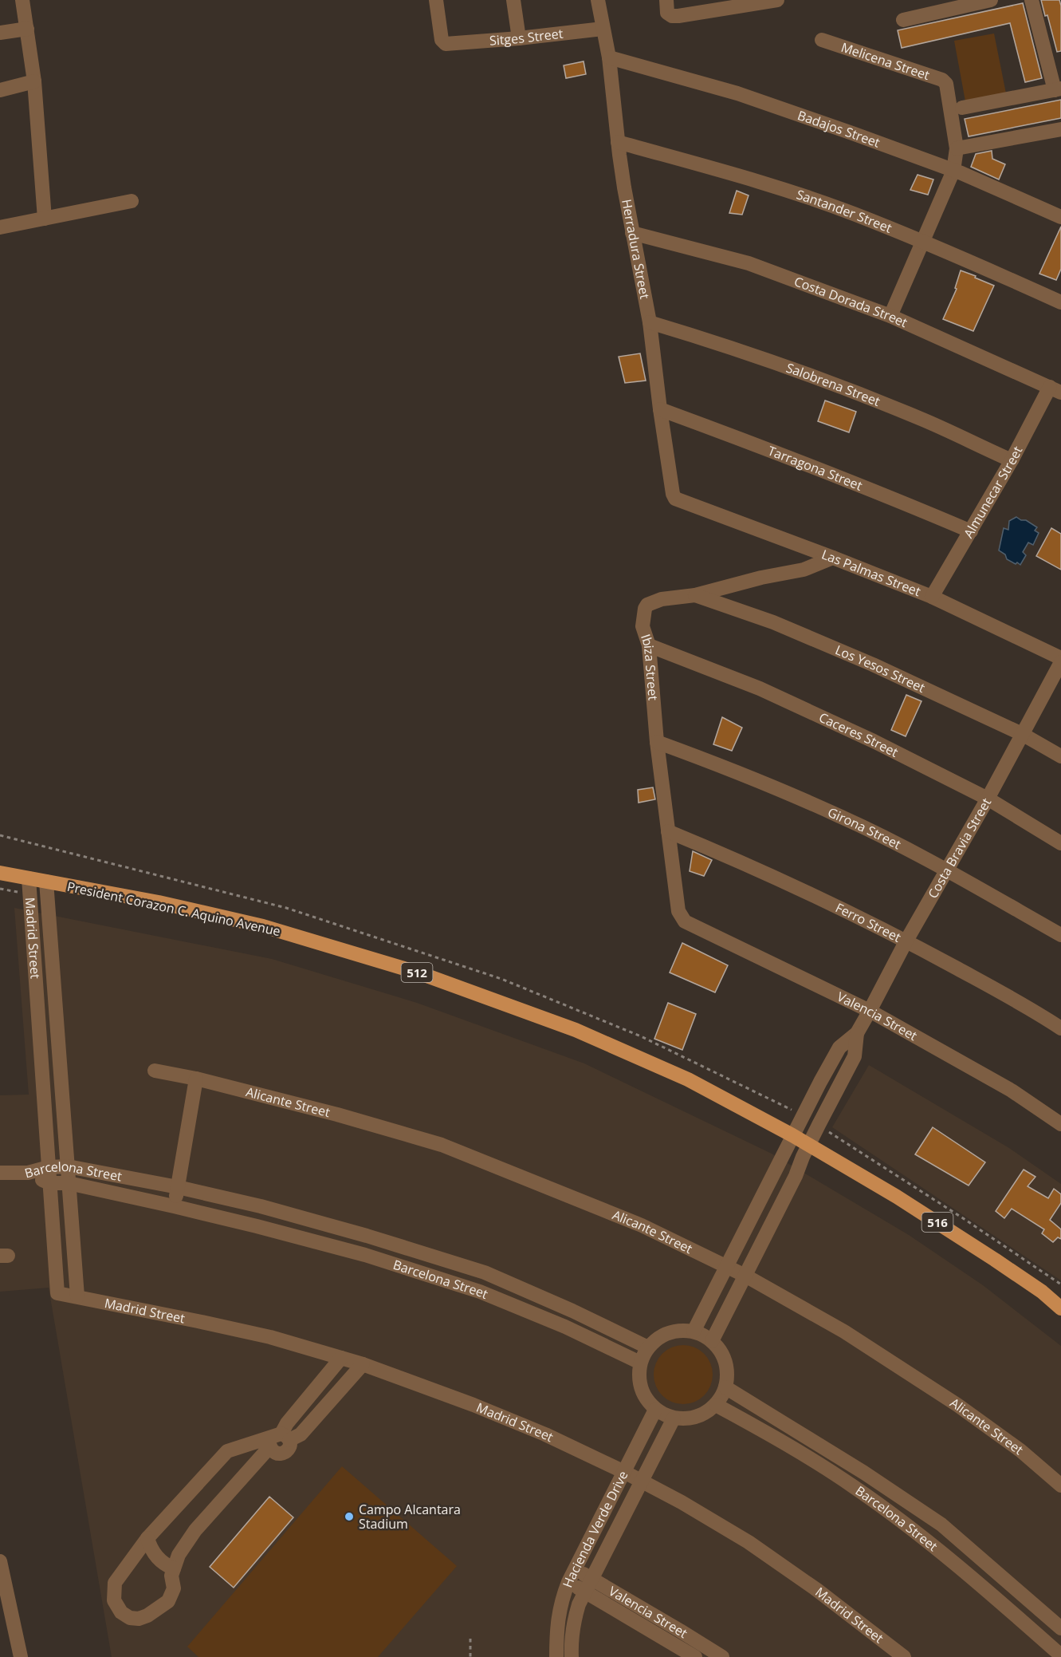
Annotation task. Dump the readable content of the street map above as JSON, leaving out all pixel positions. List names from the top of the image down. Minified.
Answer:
{"streets":{"main road":["President Corazon C. Aquino Avenue","512","516"],"street":["Sitges Street","Melicena Street","Badajos Street","Santander Street","Herradura Street","Costa Dorada Street","Salobrena Street","Tarragona Street","Almunecar Street","Las Palmas Street","Ibiza Street","Los Yesos Street","Caceres Street","Girona Street","Costa Bravia Street","Ferro Street","Madrid Street","Valencia Street","Alicante Street","Barcelona Street","Hacienda Verde Drive"]},"crossings":[["Sitges Street","Herradura Street"],["Melicena Street","Badajos Street"],["Melicena Street","Santander Street"],["Melicena Street","Costa Dorada Street"],["Badajos Street","Herradura Street"],["Santander Street","Herradura Street"],["Herradura Street","Costa Dorada Street"],["Herradura Street","Salobrena Street"],["Herradura Street","Tarragona Street"],["Herradura Street","Las Palmas Street"],["Costa Dorada Street","Almunecar Street"],["Salobrena Street","Almunecar Street"],["Tarragona Street","Almunecar Street"],["Almunecar Street","Las Palmas Street"],["Las Palmas Street","Ibiza Street"],["Ibiza Street","Los Yesos Street"],["Ibiza Street","Caceres Street"],["Ibiza Street","Girona Street"],["Ibiza Street","Ferro Street"],["Ibiza Street","Valencia Street"],["Los Yesos Street","Costa Bravia Street"],["Caceres Street","Costa Bravia Street"],["Girona Street","Costa Bravia Street"],["Costa Bravia Street","President Corazon C. Aquino Avenue"],["Costa Bravia Street","Ferro Street"],["Costa Bravia Street","Valencia Street"],["President Corazon C. Aquino Avenue","Madrid Street"],["Madrid Street","Barcelona Street"],["Madrid Street","Hacienda Verde Drive"],["Valencia Street","Hacienda Verde Drive"],["Barcelona Street","Hacienda Verde Drive"]],"places":["Campo Alcantara Stadium"]}
